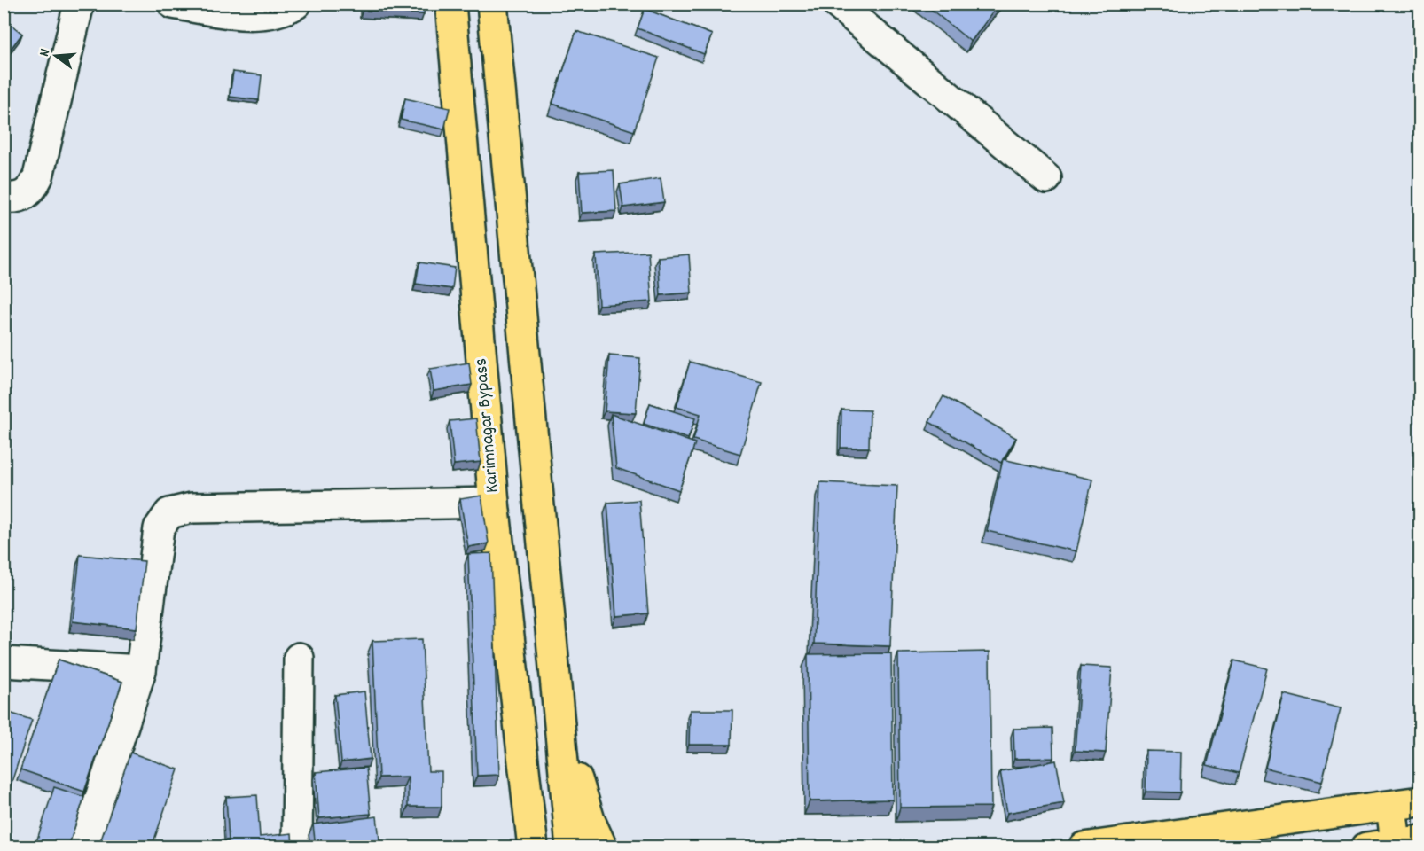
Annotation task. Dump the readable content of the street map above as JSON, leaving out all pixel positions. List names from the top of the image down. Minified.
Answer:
{"streets":{"main road":["Karimnagar Bypass"]},"north":"left"}
